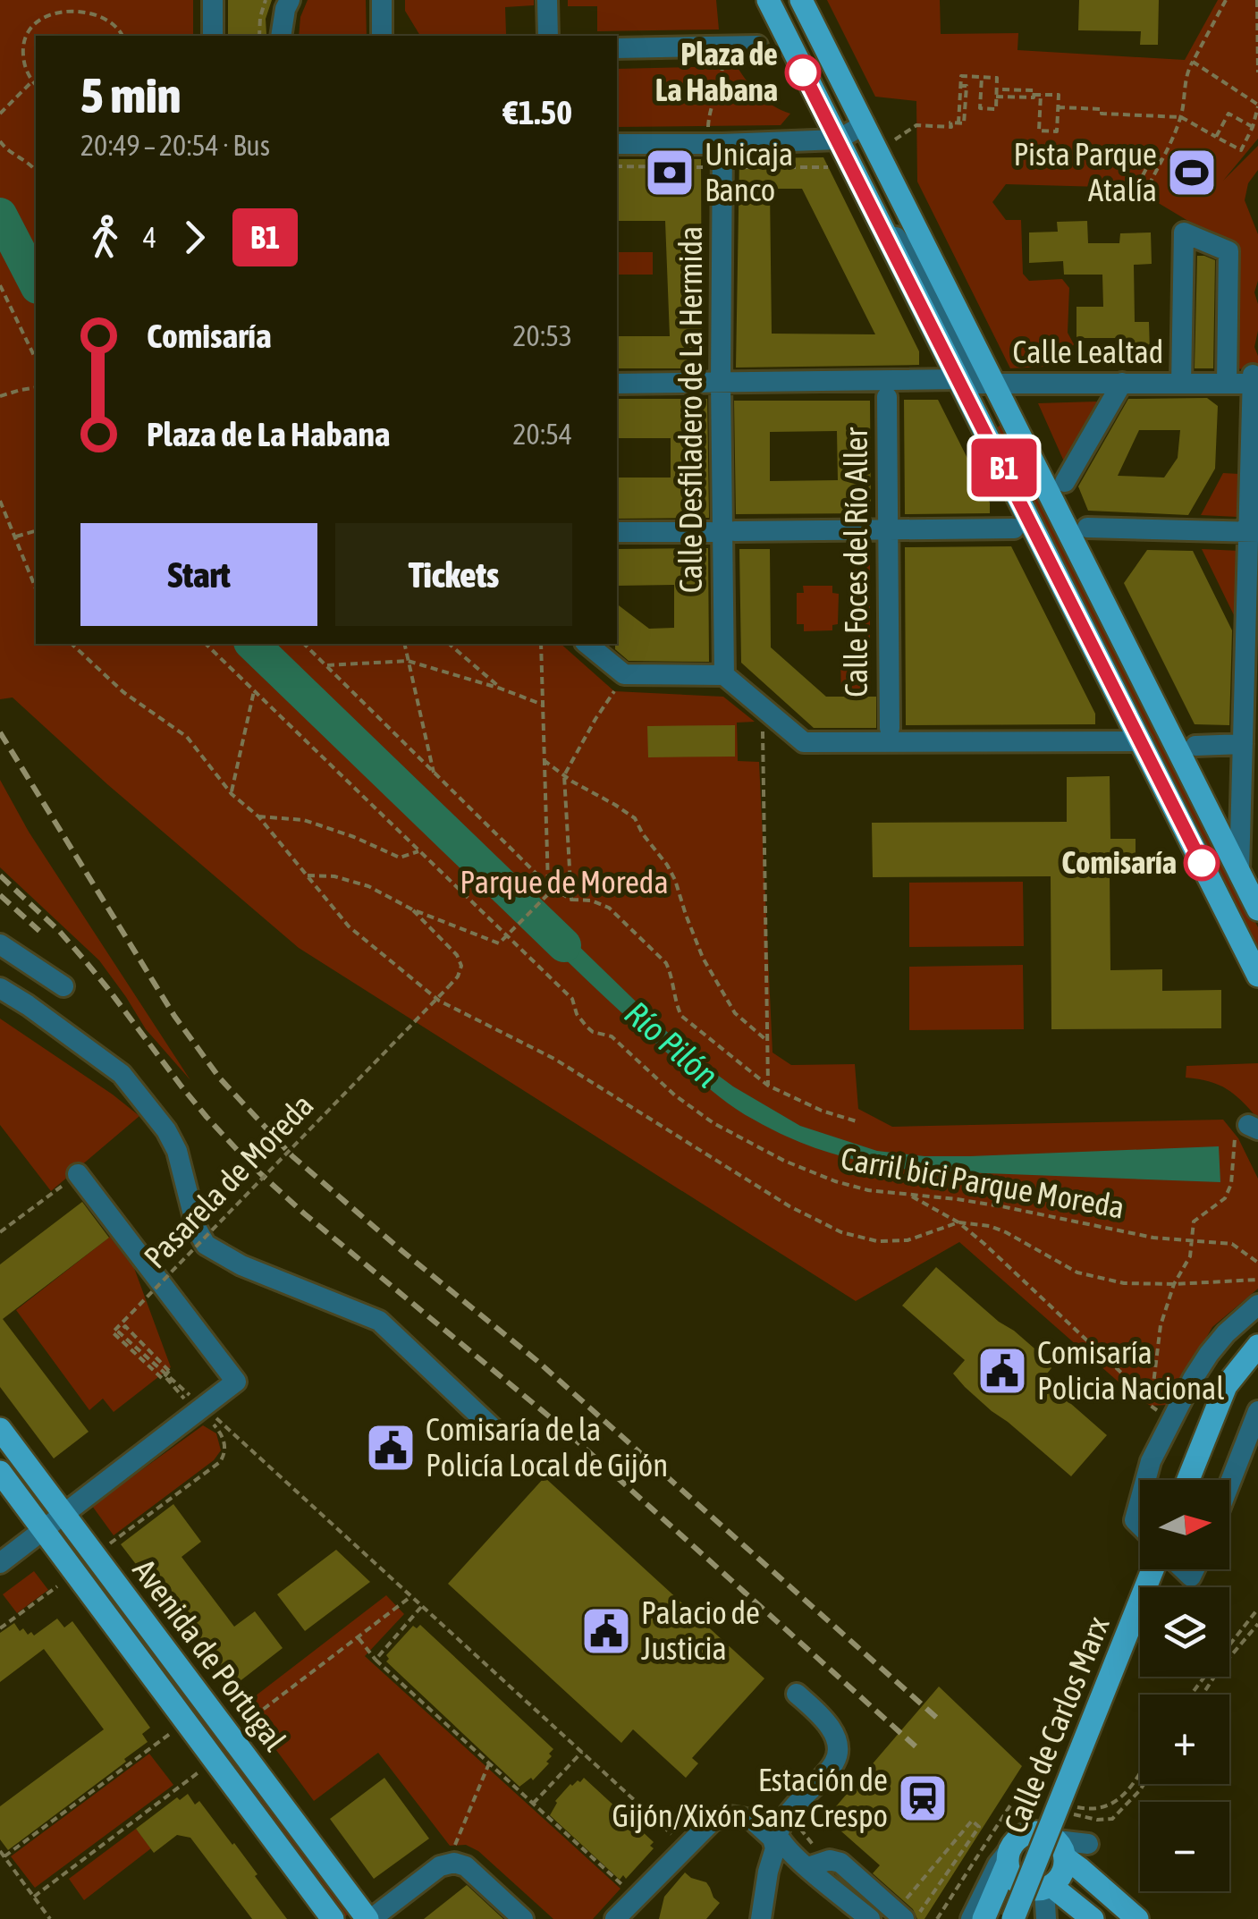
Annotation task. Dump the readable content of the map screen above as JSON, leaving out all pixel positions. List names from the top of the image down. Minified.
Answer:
{"streets":{"main road":["Avenida de Portugal","Calle de Carlos Marx"],"street":["Calle Lealtad","Calle Desfiladero de La Hermida","Calle Foces del Río Aller"],"path":["Pasarela de Moreda","Carril bici Parque Moreda"]},"crossings":[["Pasarela de Moreda","Carril bici Parque Moreda"]],"water":["Río Pilón"],"parks":["Parque de Moreda"],"places":{"other":["Plaza de La Habana","Comisaría"],"bank":["Unicaja Banco"],"sports":["Pista Parque Atalía"],"public building":["Comisaría Policia Nacional","Comisaría de la Policía Local de Gijón","Palacio de Justicia"],"station":["Estación de Gijón/Xixón Sanz Crespo"]},"lines":["bus line B1"],"north":"right","page":{"on_map":"B1","heading":["5 min","20:49 – 20:54 · Bus","€1.50"],"legs":["4","B1"],"list":[{"name":"Comisaría","value":"20:53"},{"name":"Plaza de La Habana","value":"20:54"}],"buttons":["Start","Tickets"],"map_buttons":["+","−"]}}
